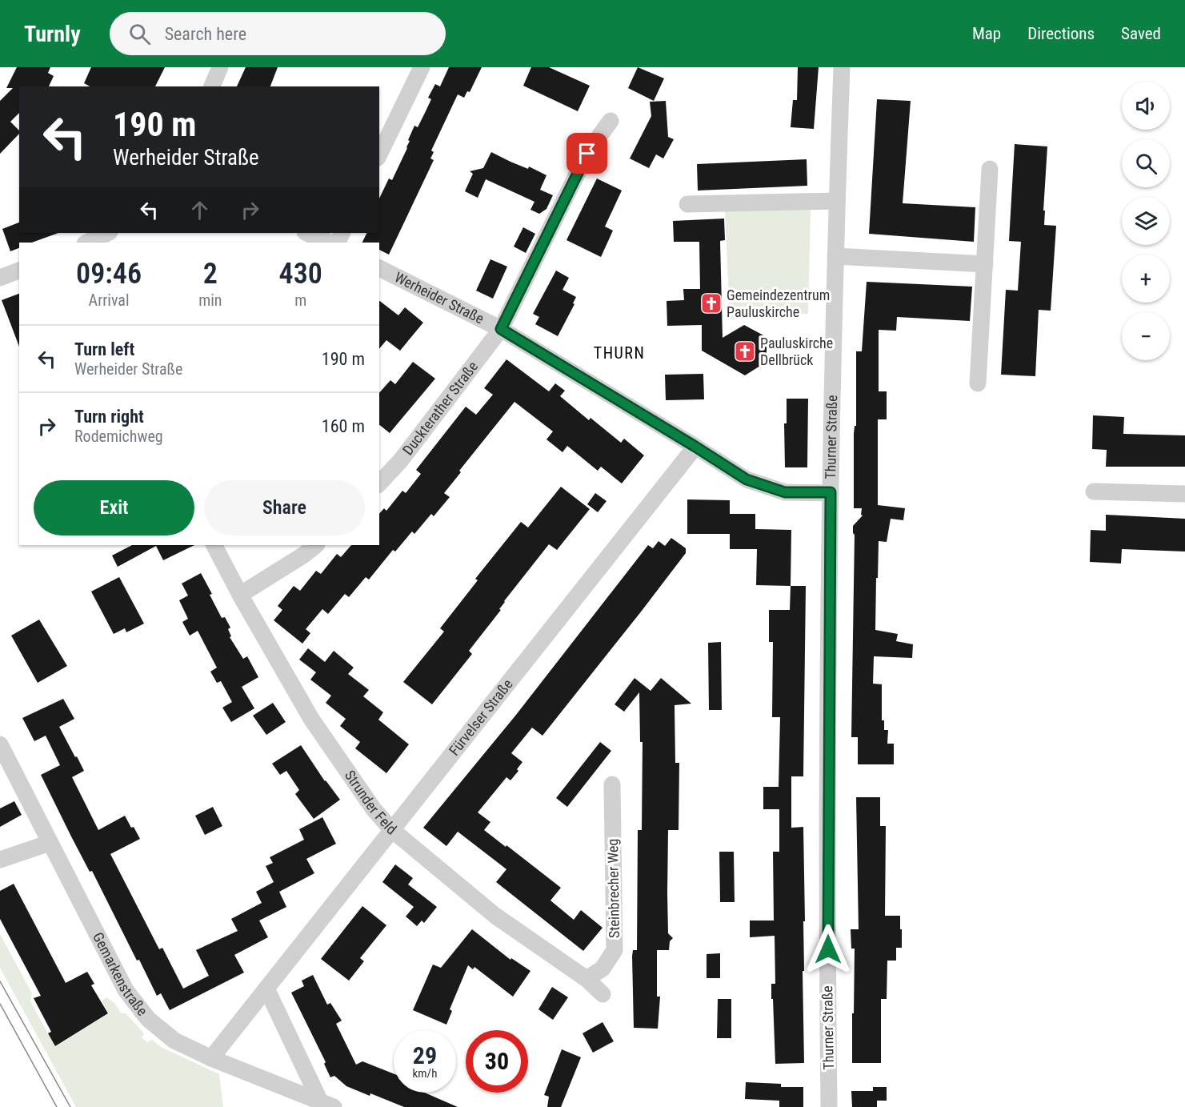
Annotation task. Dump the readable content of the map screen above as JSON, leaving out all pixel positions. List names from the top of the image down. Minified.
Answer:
{"streets":{"street":["Werheider Straße","Duckterather Straße","Thurner Straße","Fürvelser Straße","Strunder Feld","Steinbrecher Weg","Gemarkenstraße"]},"crossings":[["Werheider Straße","Duckterather Straße"],["Werheider Straße","Thurner Straße"],["Werheider Straße","Fürvelser Straße"],["Fürvelser Straße","Strunder Feld"],["Fürvelser Straße","Gemarkenstraße"],["Strunder Feld","Steinbrecher Weg"]],"districts":["THURN"],"places":{"church":["Gemeindezentrum Pauluskirche","Pauluskirche Dellbrück"]},"page":{"header":"Turnly","search":"Search here","nav":["Map","Directions","Saved"],"map_buttons":["+","−"],"turn":["190 m","Werheider Straße"],"eta":["09:46","Arrival","2","min","430","m"],"list":[{"name":"Turn left","note":"Werheider Straße","value":"190 m"},{"name":"Turn right","note":"Rodemichweg","value":"160 m"}],"buttons":["Exit","Share"],"speed":"29 km/h","limit":"30"}}
